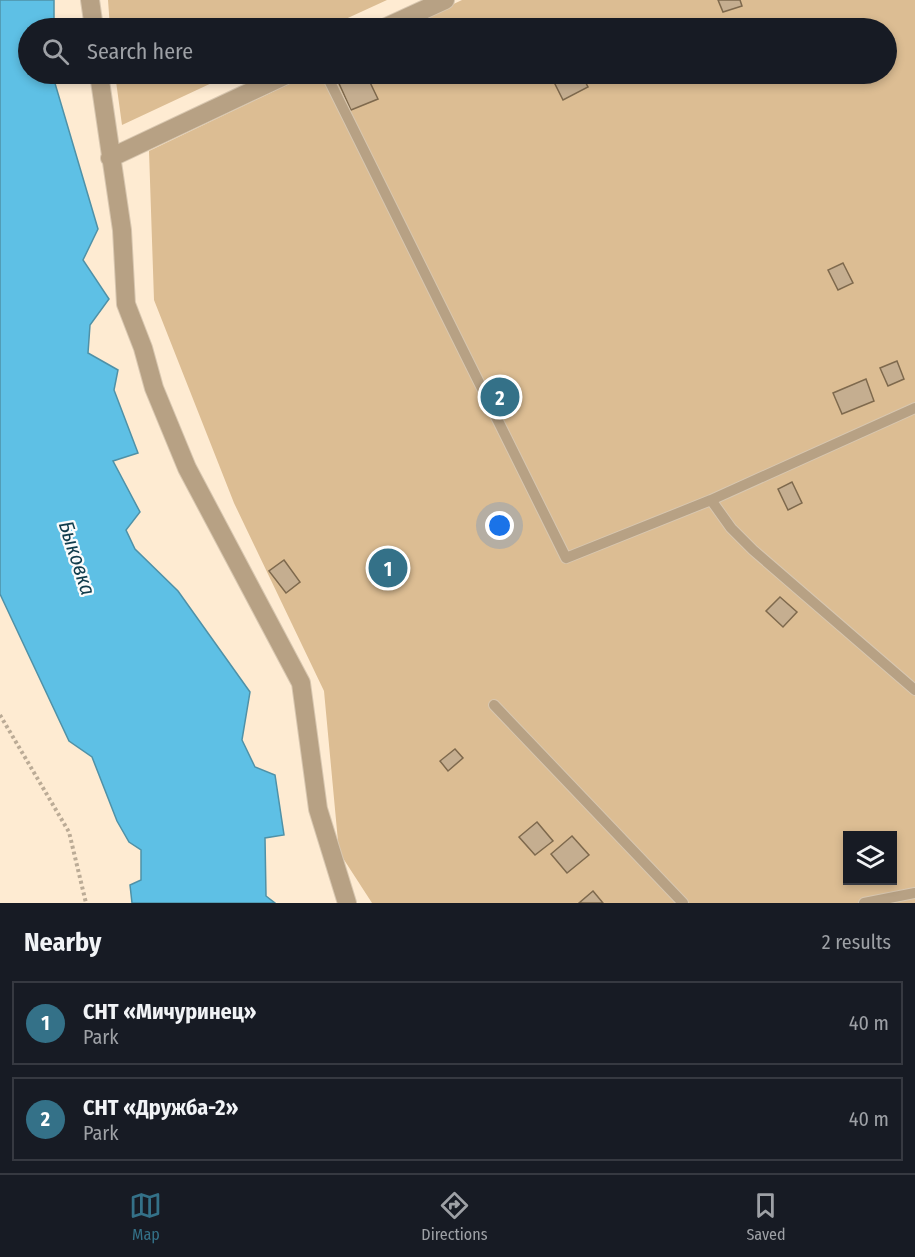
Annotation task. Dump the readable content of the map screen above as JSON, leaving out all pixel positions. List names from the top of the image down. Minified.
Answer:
{"water":["Быковка"],"page":{"search":"Search here","pins":["2","1"],"heading":["Nearby","2 results"],"list":[{"mark":"1","name":"СНТ «Мичуринец»","note":"Park","value":"40 m"},{"mark":"2","name":"СНТ «Дружба-2»","note":"Park","value":"40 m"}],"nav":["Map","Directions","Saved"]}}
